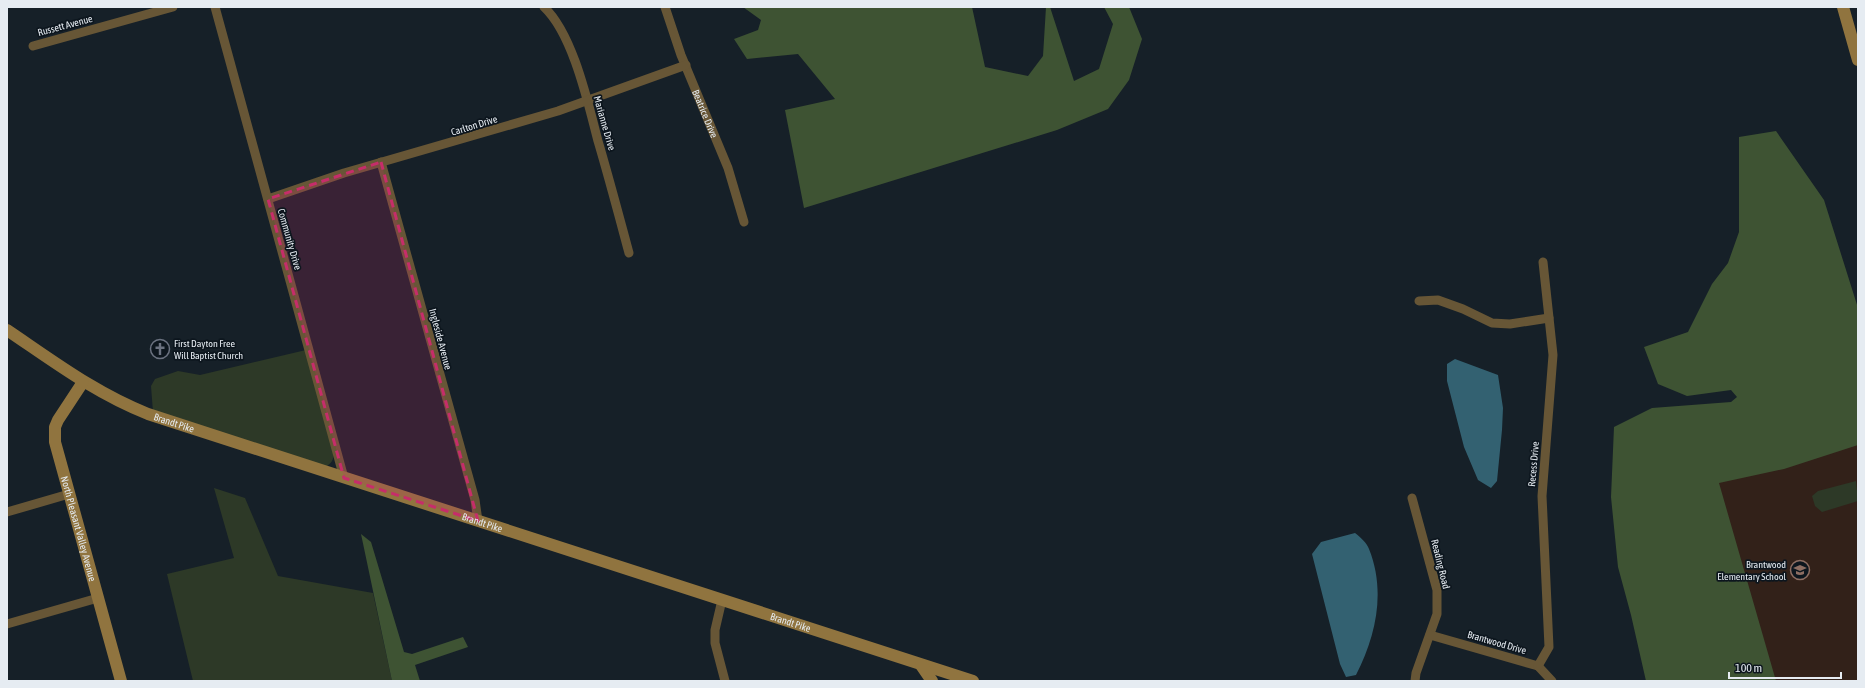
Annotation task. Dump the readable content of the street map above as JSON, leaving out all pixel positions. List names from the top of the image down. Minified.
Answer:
{"streets":{"main road":["Brandt Pike","North Pleasant Valley Avenue"],"street":["Russett Avenue","Beatrice Drive","Marianne Drive","Carlton Drive","Community Drive","Ingleside Avenue","Recess Drive","Reading Road","Brantwood Drive"]},"crossings":[["Beatrice Drive","Carlton Drive"],["Marianne Drive","Carlton Drive"],["Carlton Drive","Community Drive"],["Carlton Drive","Ingleside Avenue"],["Community Drive","Brandt Pike"],["Ingleside Avenue","Brandt Pike"],["Brandt Pike","North Pleasant Valley Avenue"],["Recess Drive","Brantwood Drive"],["Reading Road","Brantwood Drive"]],"places":{"church":["First Dayton Free Will Baptist Church"],"school or university":["Brantwood Elementary School"]},"scale_bar":"100 m"}
